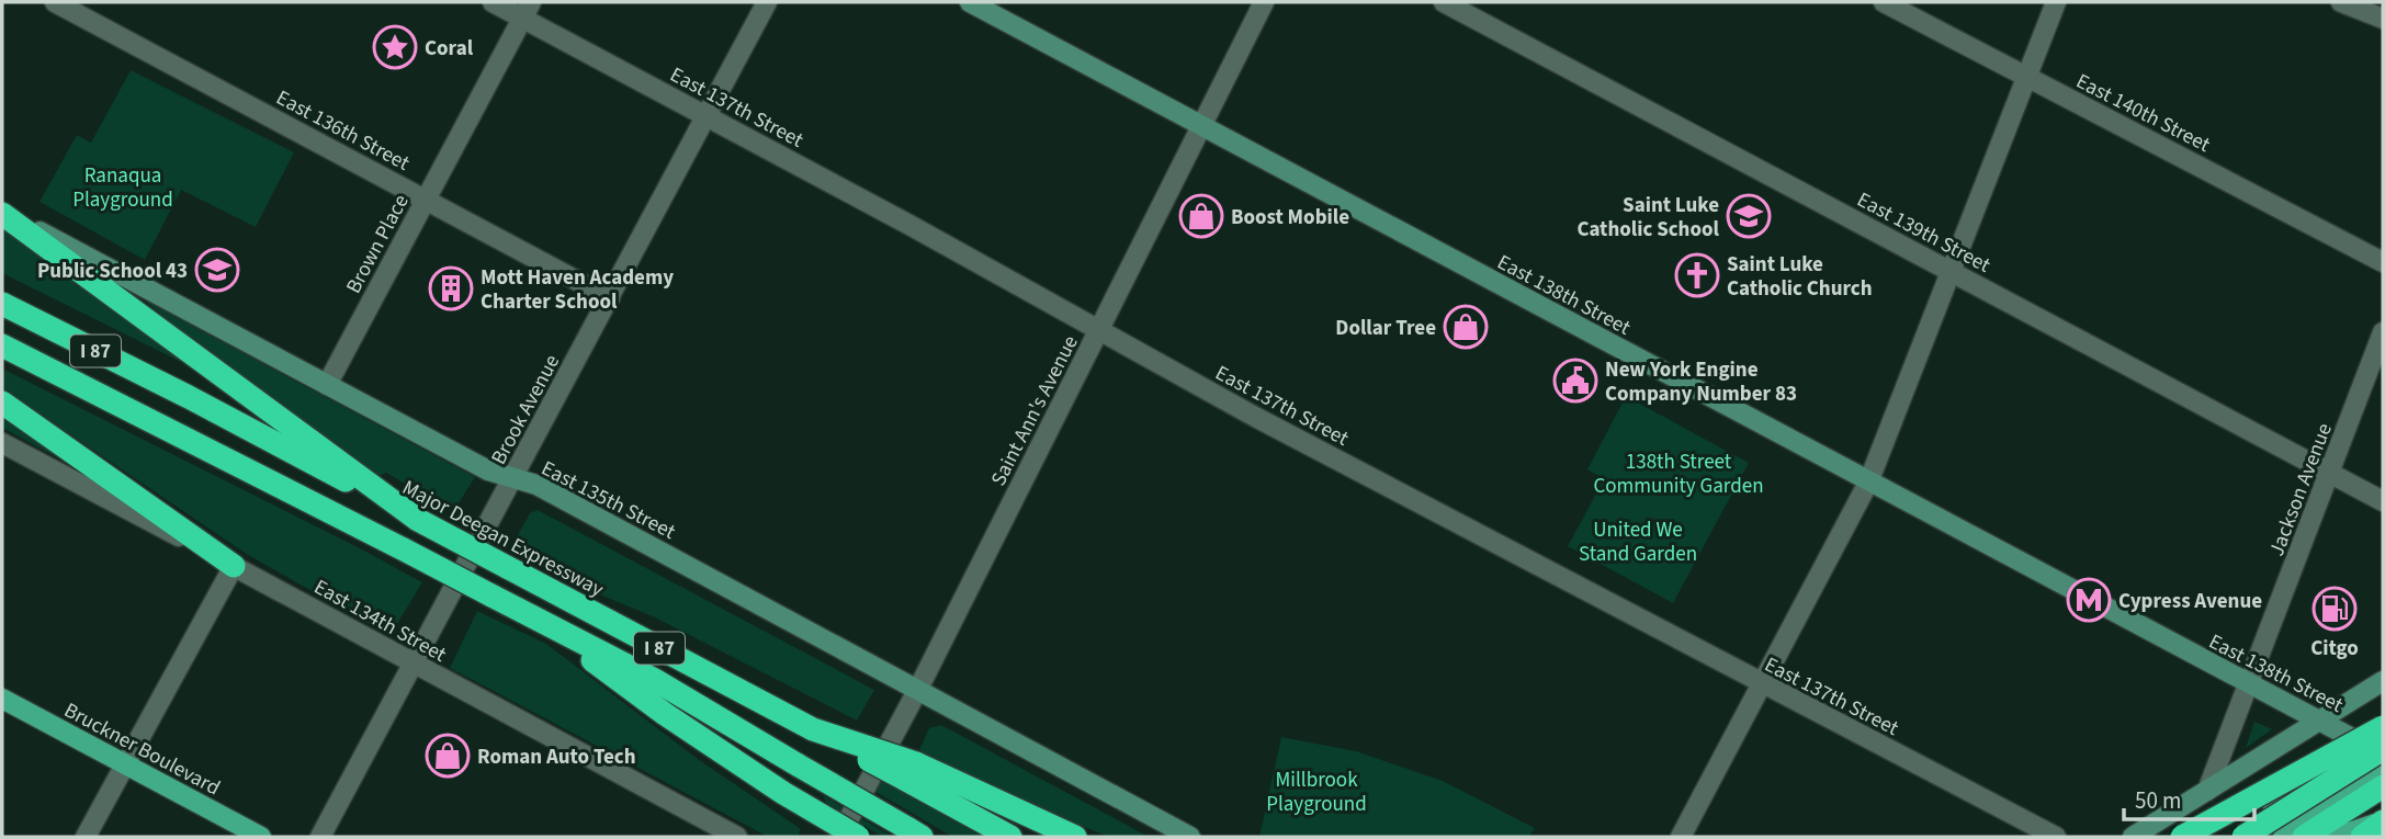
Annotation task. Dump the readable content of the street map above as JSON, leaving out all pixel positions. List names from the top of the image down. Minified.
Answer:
{"streets":{"highway":["I 87","Major Deegan Expressway"],"main road":["East 138th Street","East 135th Street","Bruckner Boulevard"],"street":["East 137th Street","East 140th Street","East 136th Street","East 139th Street","Brown Place","Brook Avenue","Saint Ann's Avenue","Jackson Avenue","East 134th Street"]},"crossings":[["East 137th Street","Brown Place"],["East 137th Street","Brook Avenue"],["East 137th Street","Saint Ann's Avenue"],["East 136th Street","Brown Place"],["East 136th Street","Brook Avenue"],["East 139th Street","Jackson Avenue"],["Brown Place","East 135th Street"],["East 138th Street","Saint Ann's Avenue"],["East 138th Street","Jackson Avenue"],["Brook Avenue","East 135th Street"],["Brook Avenue","East 134th Street"],["Saint Ann's Avenue","East 135th Street"]],"parks":["Ranaqua Playground","138th Street Community Garden","United We Stand Garden","Millbrook Playground"],"places":{"place":["Coral"],"shop":["Boost Mobile","Dollar Tree","Roman Auto Tech"],"school or university":["Saint Luke Catholic School","Public School 43"],"church":["Saint Luke Catholic Church"],"building":["Mott Haven Academy Charter School"],"public building":["New York Engine Company Number 83"],"metro station":["Cypress Avenue"],"fuel station":["Citgo"]},"scale_bar":"50 m"}
